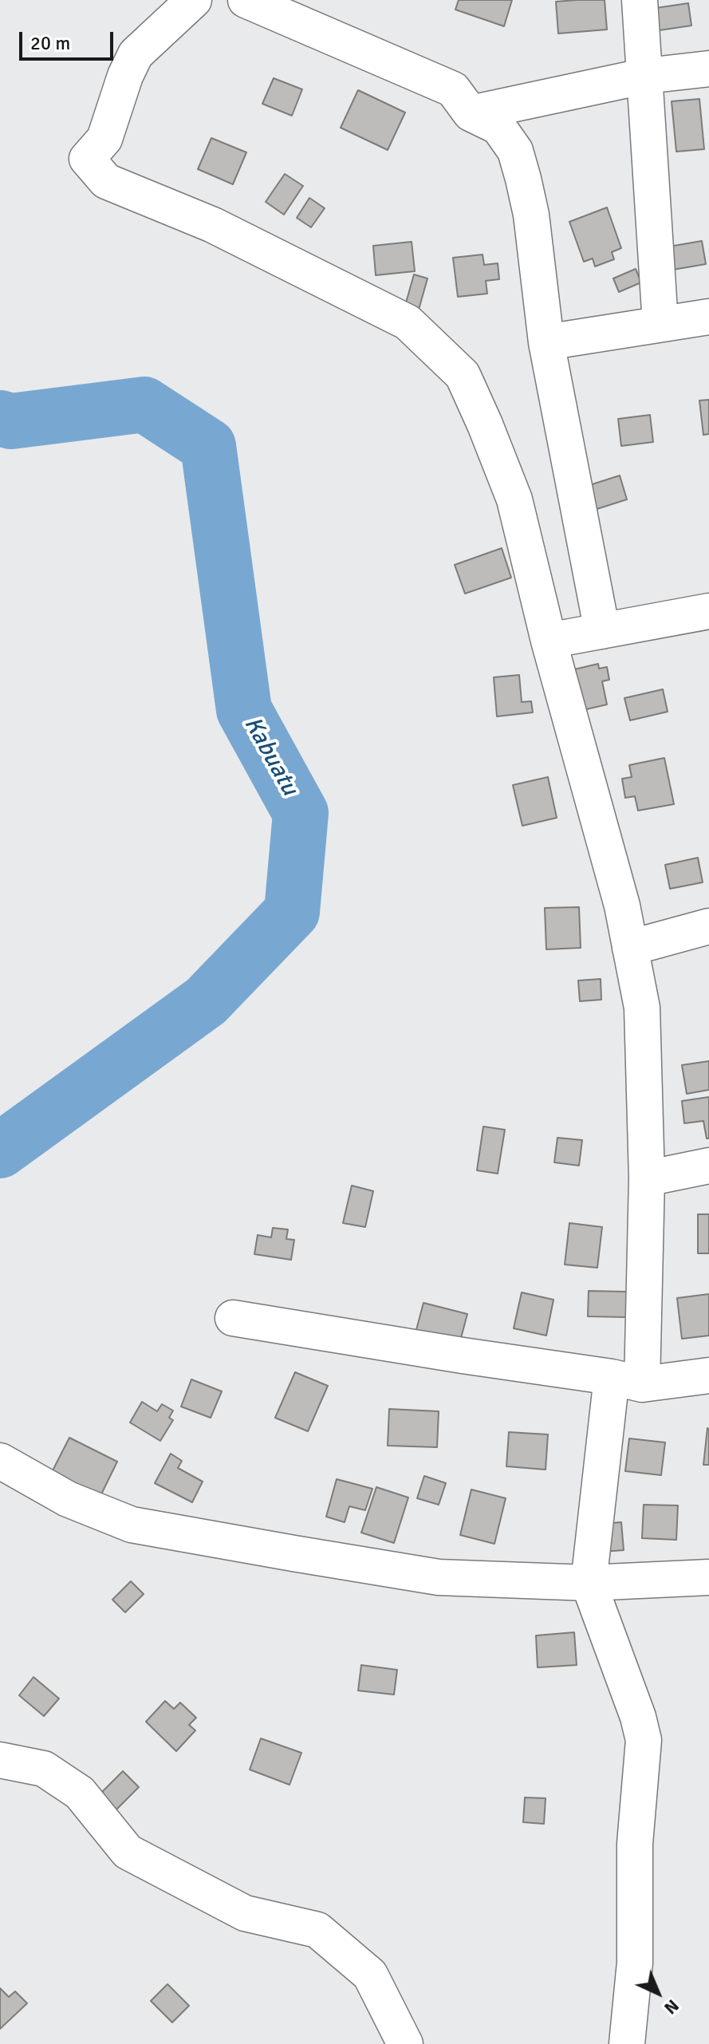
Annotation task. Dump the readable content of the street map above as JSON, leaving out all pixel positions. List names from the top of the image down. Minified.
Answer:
{"water":["Kabuatu"],"scale_bar":"20 m","north":"bottom right"}
